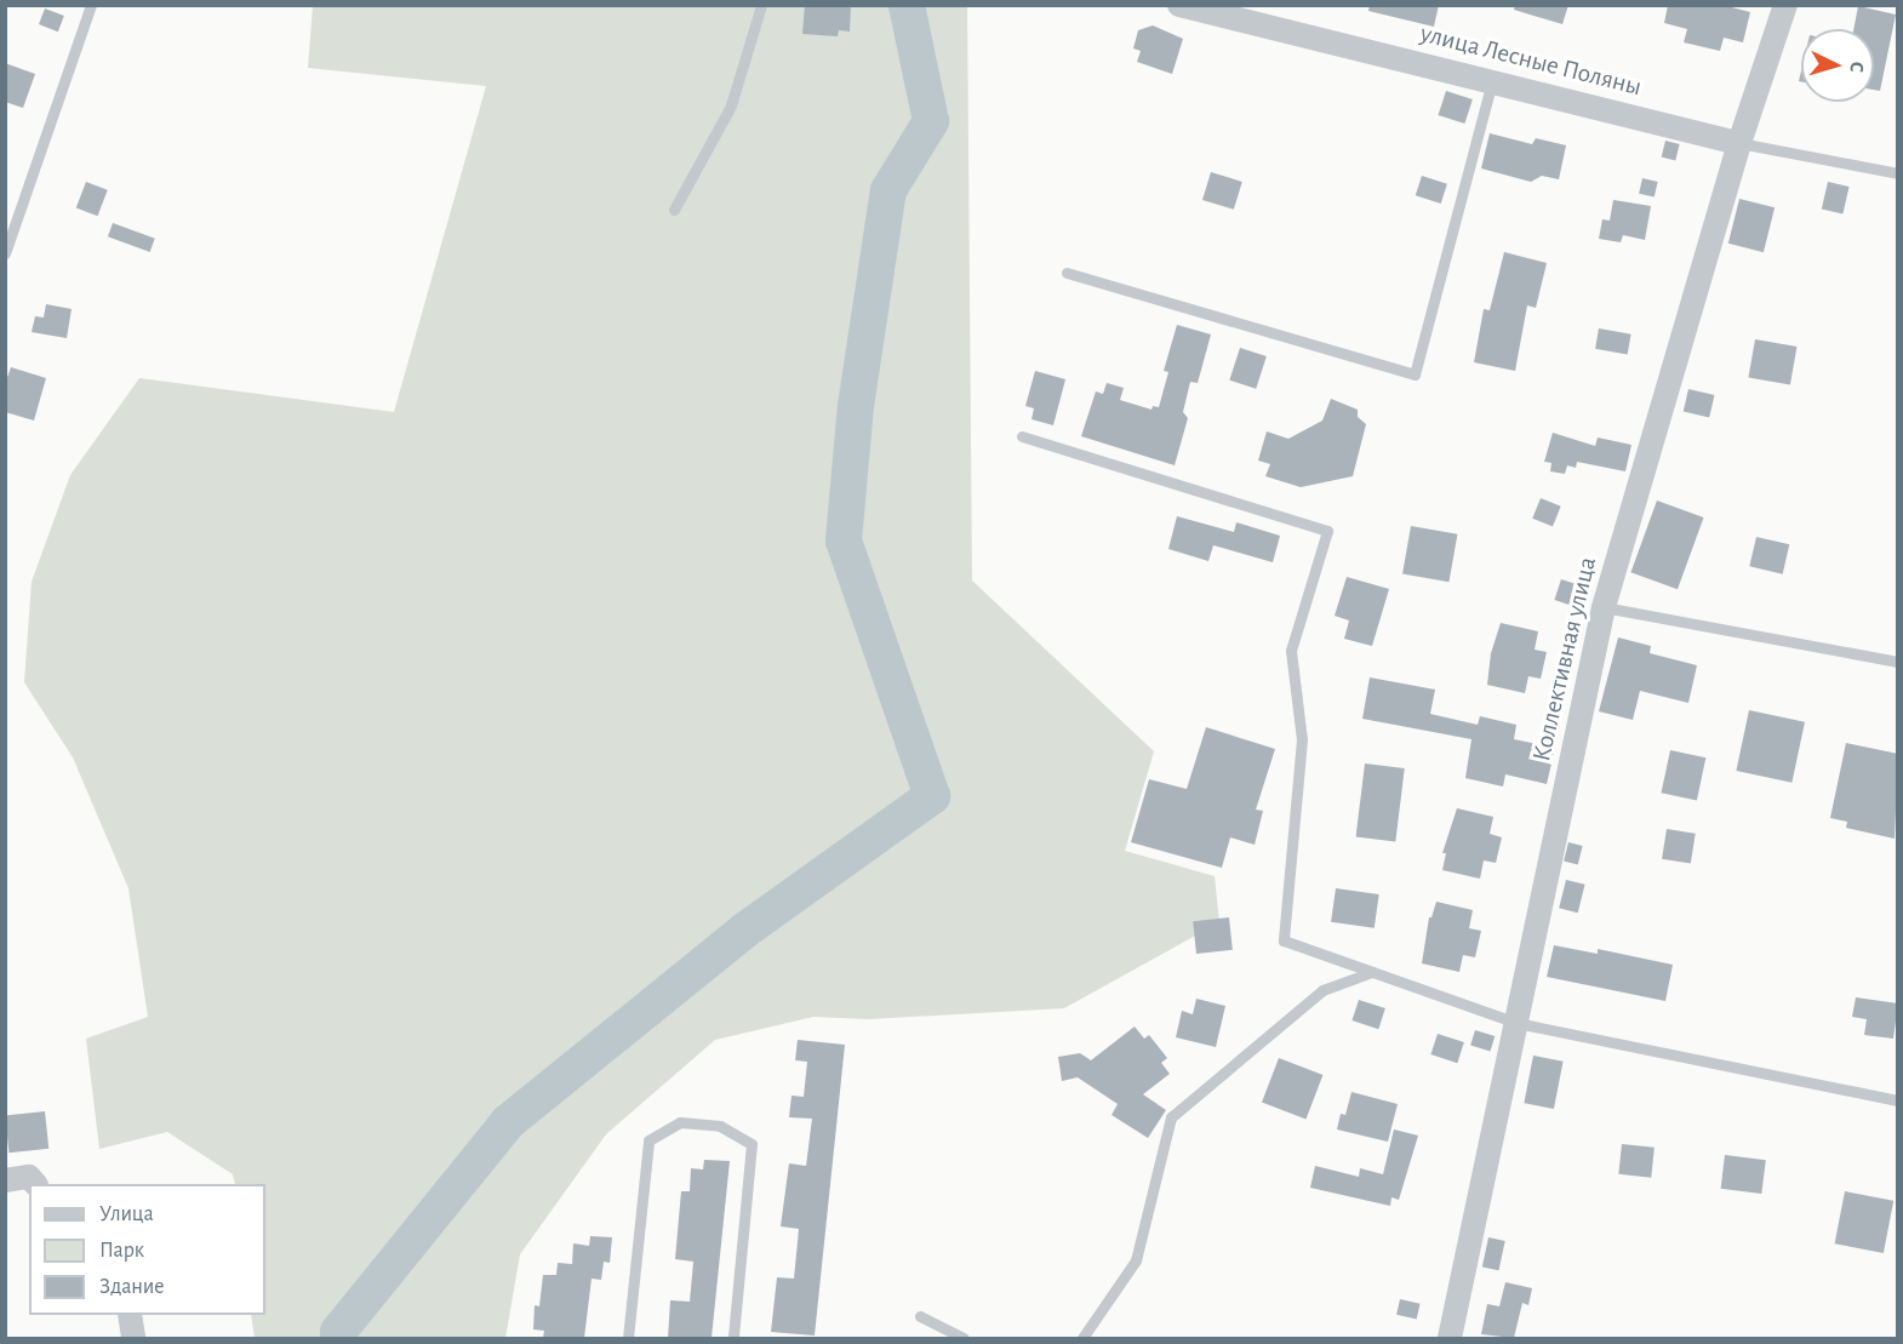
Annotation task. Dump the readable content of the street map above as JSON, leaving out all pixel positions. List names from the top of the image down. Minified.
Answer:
{"streets":{"street":["улица Лесные Поляны","Коллективная улица"]},"crossings":[["улица Лесные Поляны","Коллективная улица"]],"legend":["Улица","Парк","Здание"],"north":"right"}
